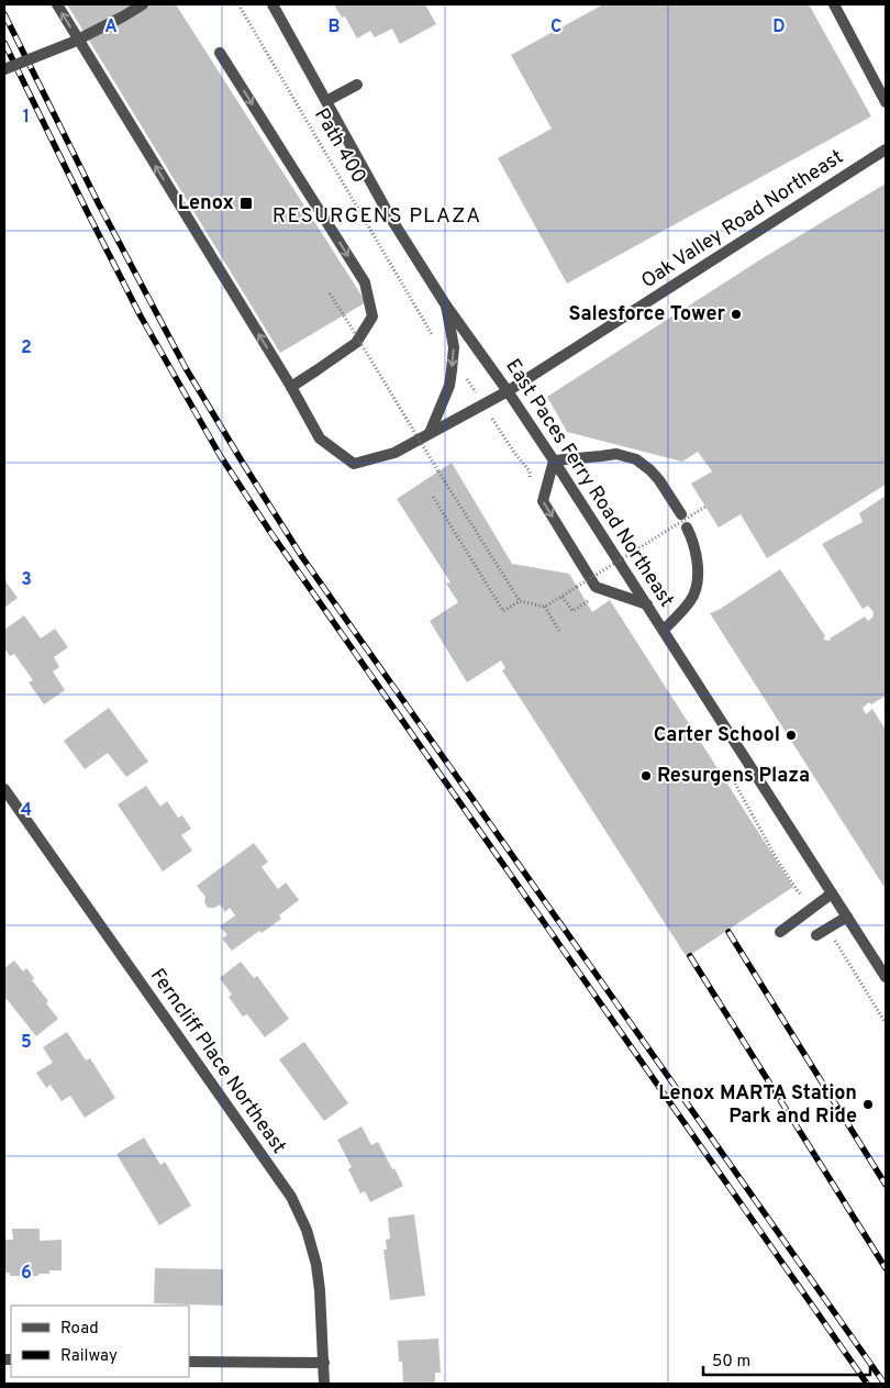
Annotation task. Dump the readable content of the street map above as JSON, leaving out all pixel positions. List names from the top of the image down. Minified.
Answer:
{"streets":{"street":["Oak Valley Road Northeast","East Paces Ferry Road Northeast","Ferncliff Place Northeast"],"path":["Path 400"]},"crossings":[["Oak Valley Road Northeast","East Paces Ferry Road Northeast"]],"districts":["RESURGENS PLAZA"],"places":{"transit":["Lenox"],"other":["Salesforce Tower","Carter School","Resurgens Plaza","Lenox MARTA Station Park and Ride"]},"legend":["Road","Railway"],"scale_bar":"50 m","grid":{"columns":["A","B","C","D"],"rows":["1","2","3","4","5","6"]}}
